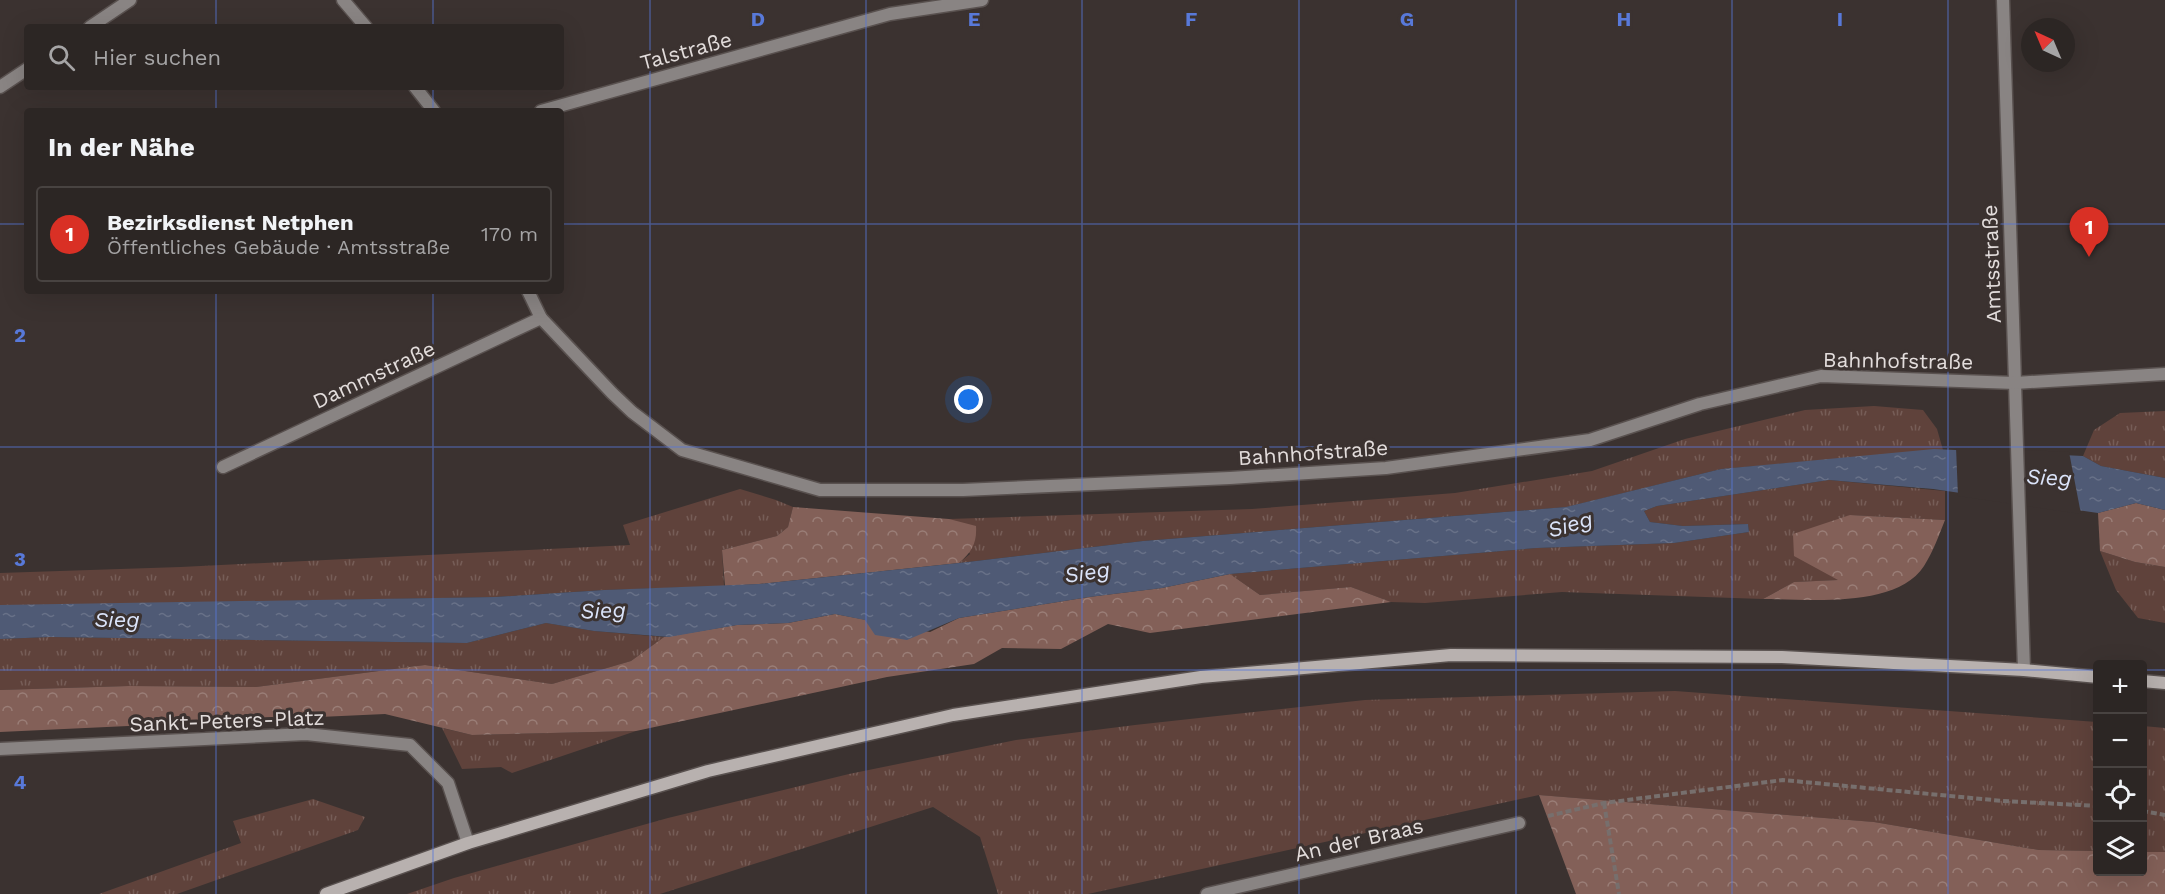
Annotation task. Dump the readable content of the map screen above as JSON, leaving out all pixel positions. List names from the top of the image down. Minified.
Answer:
{"streets":{"street":["Talstraße","Amtsstraße","Bahnhofstraße","Dammstraße","Sankt-Peters-Platz","An der Braas"]},"crossings":[["Amtsstraße","Bahnhofstraße"],["Bahnhofstraße","Dammstraße"]],"water":["Sieg"],"north":"top left","page":{"search":"Hier suchen","heading":"In der Nähe","list":[{"mark":"1","name":"Bezirksdienst Netphen","note":"Öffentliches Gebäude · Amtsstraße","value":"170 m"}],"pins":"1","map_buttons":["+","−"]},"grid":{"columns":["D","E","F","G","H","I"],"rows":["2","3","4"]}}
